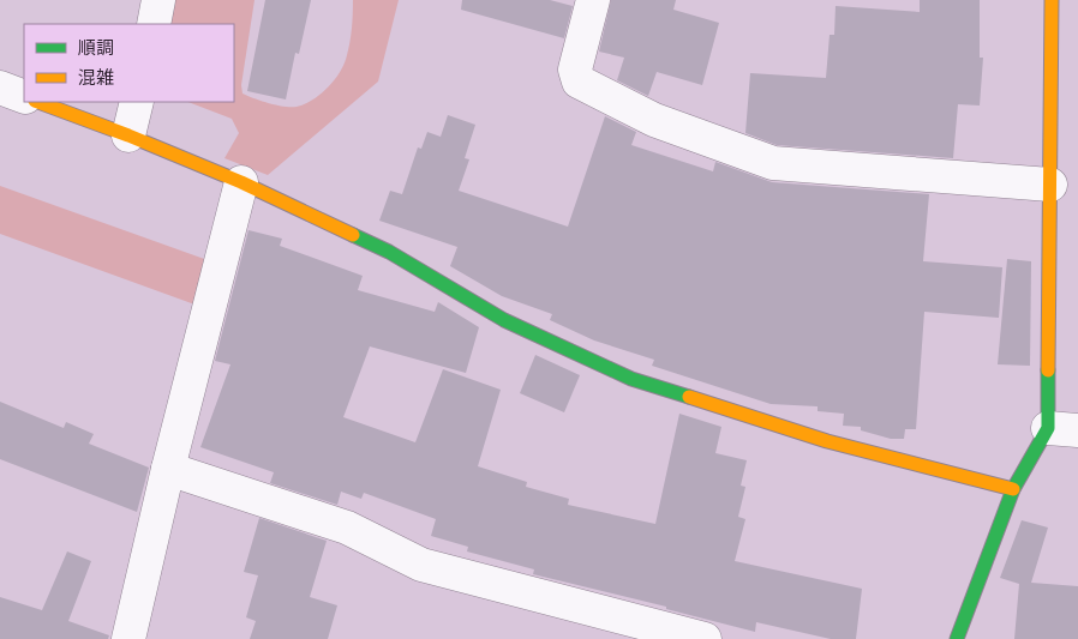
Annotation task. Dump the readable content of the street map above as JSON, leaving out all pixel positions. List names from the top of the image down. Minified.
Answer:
{"legend":["順調","混雑"]}
